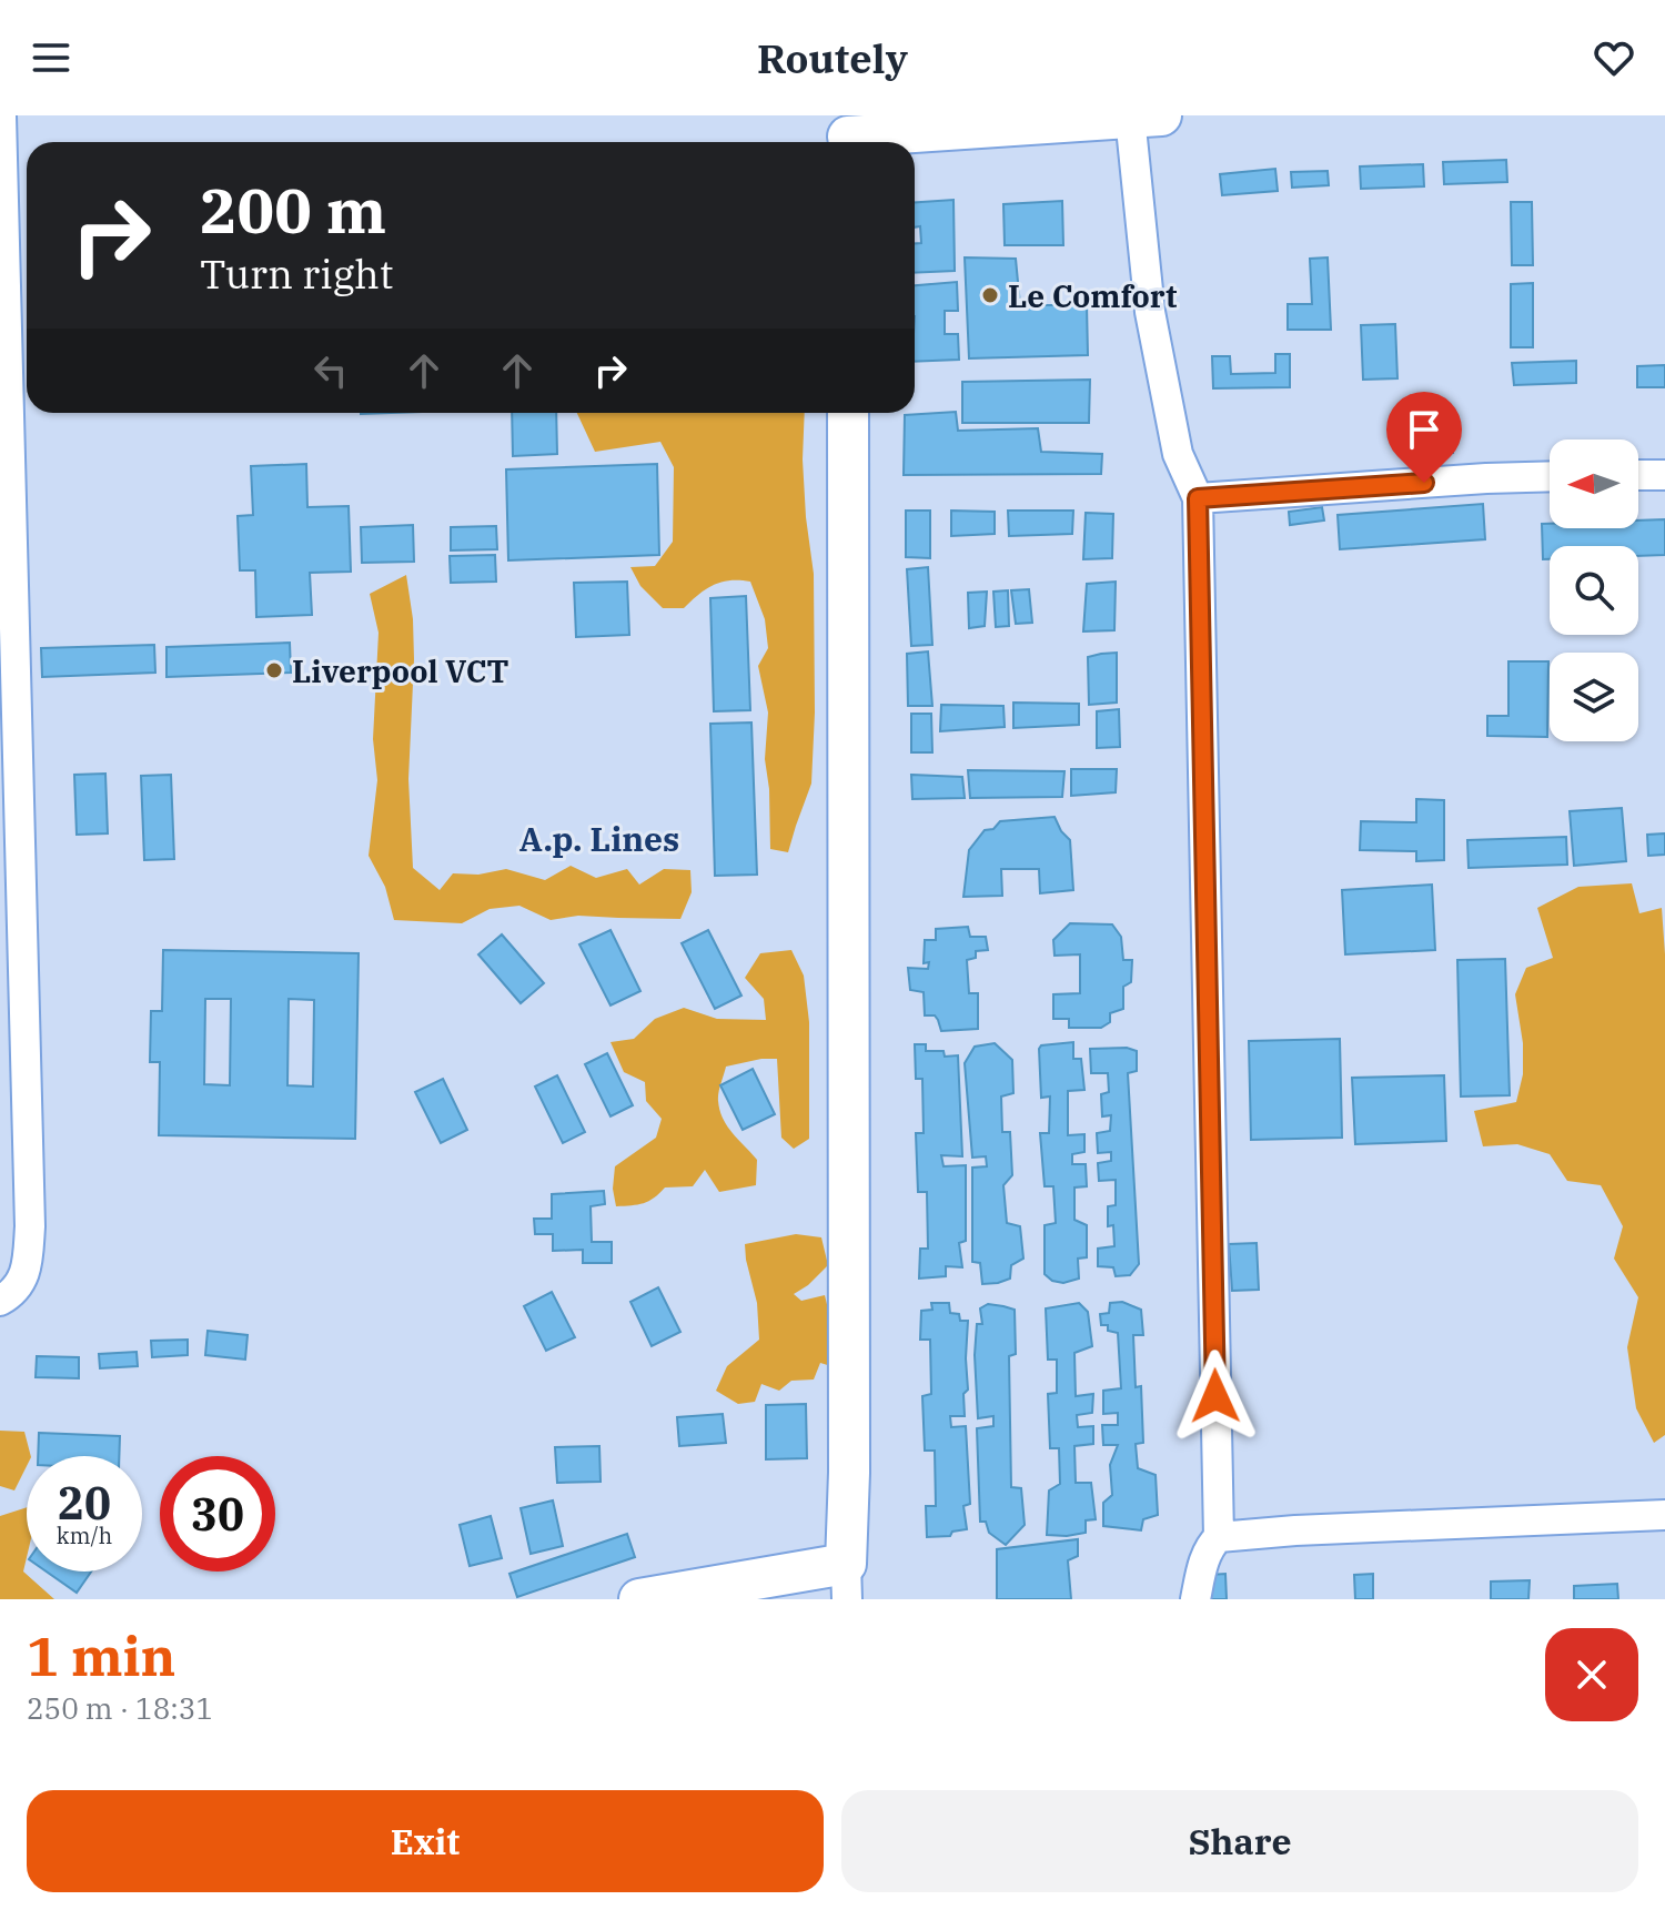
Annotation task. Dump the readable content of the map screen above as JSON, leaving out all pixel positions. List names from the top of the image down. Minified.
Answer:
{"districts":["A.p. Lines"],"places":["Le Comfort","Liverpool VCT"],"north":"left","page":{"header":"Routely","turn":["200 m","Turn right"],"speed":"20 km/h","limit":"30","heading":["1 min","250 m · 18:31"],"buttons":["Exit","Share"]}}
